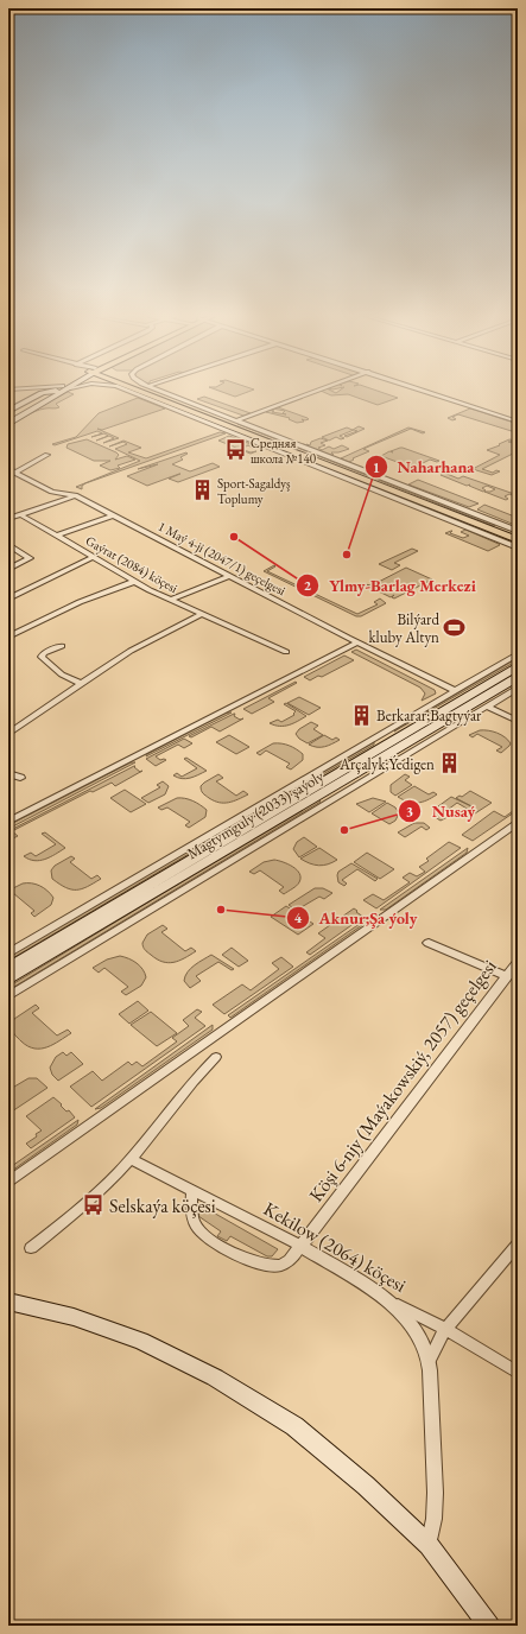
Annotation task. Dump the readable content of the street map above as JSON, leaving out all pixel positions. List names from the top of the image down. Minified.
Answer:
{"streets":{"main road":["Magtymguly (2033) şaýoly"],"street":["1 Maý 4-ji (2047/1) geçelgesi","Gaýrat (2084) köçesi","Köşi 6-njy (Maýakowskiý, 2057) geçelgesi","Kekilow (2064) köçesi"]},"crossings":[["Köşi 6-njy (Maýakowskiý, 2057) geçelgesi","Kekilow (2064) köçesi"]],"places":{"bus stop":["Средняя школа №140","Selskaýa köçesi"],"building":["Sport-Sagaldyş Toplumy","Berkarar;Bagtyýar","Arçalyk;Ýedigen"],"other":["Ylmy-Barlag Merkezi","Naharhana","Nusaý","Aknur;Şa ýoly"],"sports":["Bilýard kluby Altyn"]}}
